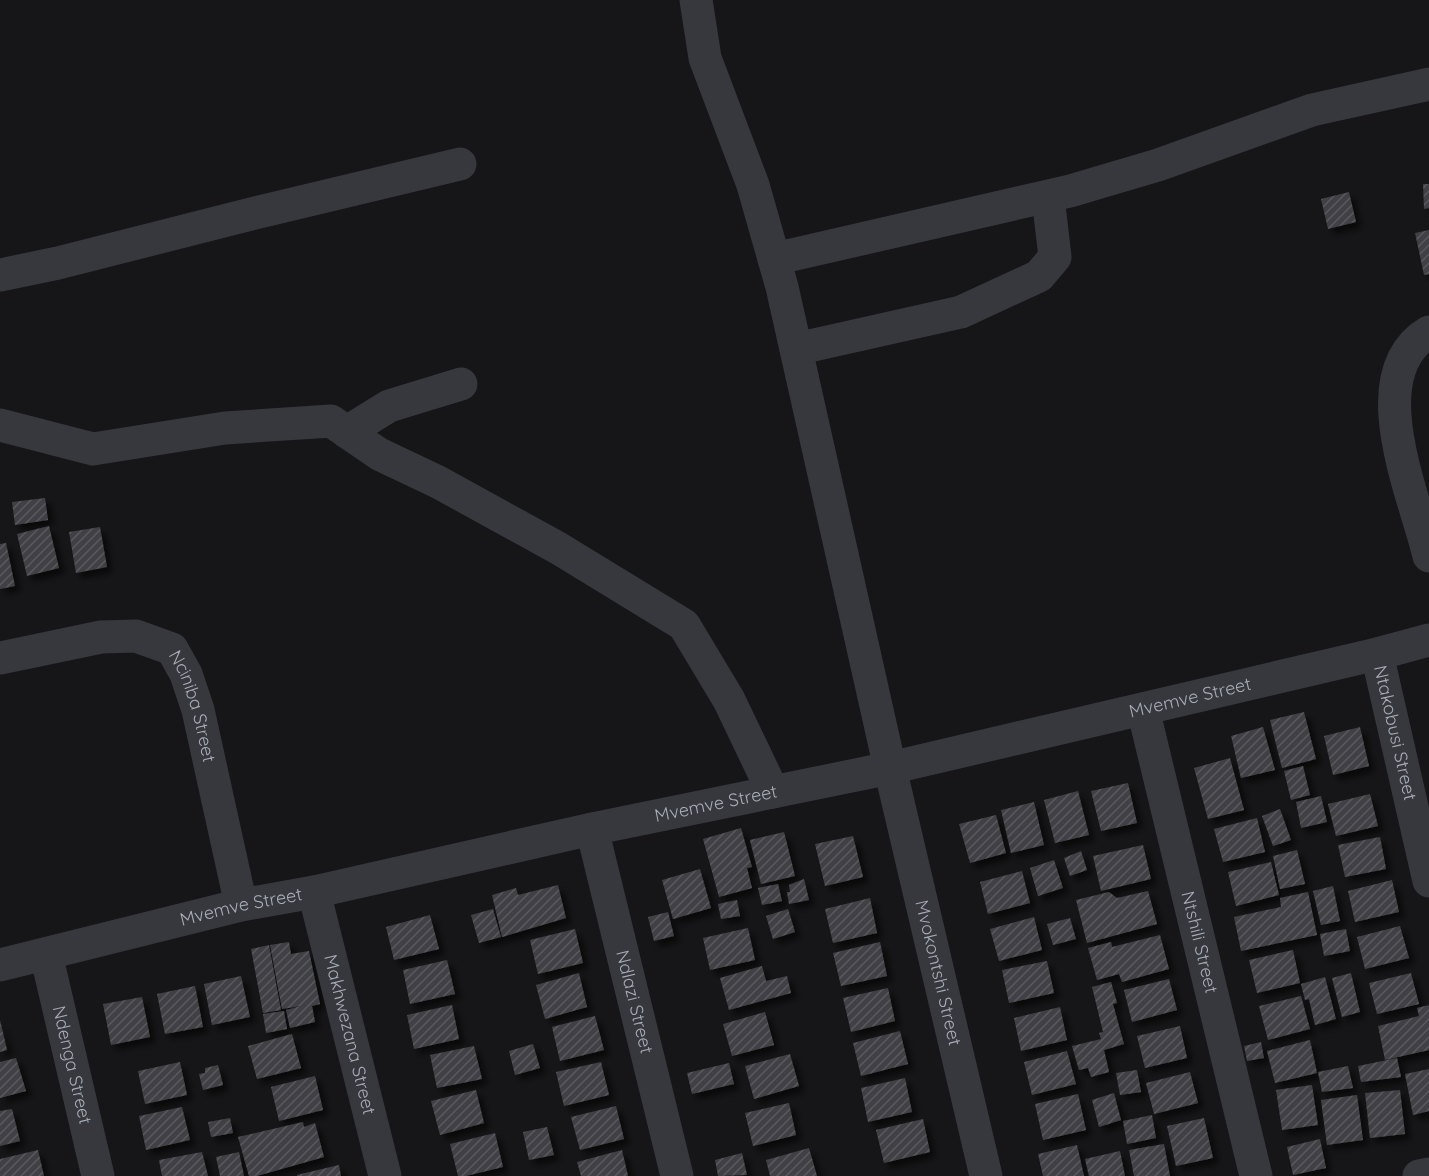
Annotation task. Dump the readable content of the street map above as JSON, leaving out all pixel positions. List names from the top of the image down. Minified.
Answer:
{"streets":{"street":["Mvemve Street","Nciniba Street","Ntakobusi Street","Ntshili Street","Mvokontshi Street","Ndlazi Street","Makhwezana Street","Ndenga Street"]},"crossings":[["Mvemve Street","Nciniba Street"],["Mvemve Street","Ntakobusi Street"],["Mvemve Street","Ntshili Street"],["Mvemve Street","Mvokontshi Street"],["Mvemve Street","Ndlazi Street"],["Mvemve Street","Makhwezana Street"],["Mvemve Street","Ndenga Street"]]}
